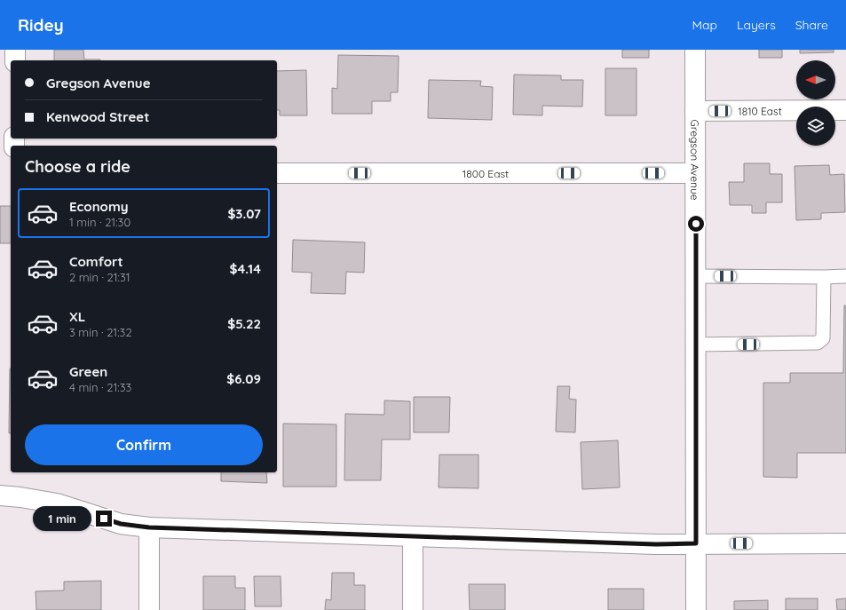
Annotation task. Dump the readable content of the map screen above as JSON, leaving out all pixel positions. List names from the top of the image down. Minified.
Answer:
{"streets":{"street":["1810 East","Gregson Avenue","1800 East"]},"crossings":[["1810 East","Gregson Avenue"],["Gregson Avenue","1800 East"]],"north":"left","page":{"header":"Ridey","nav":["Map","Layers","Share"],"banner":["Gregson Avenue","Kenwood Street"],"heading":"Choose a ride","list":[{"name":"Economy","note":"1 min · 21:30","value":"$3.07"},{"name":"Comfort","note":"2 min · 21:31","value":"$4.14"},{"name":"XL","note":"3 min · 21:32","value":"$5.22"},{"name":"Green","note":"4 min · 21:33","value":"$6.09"}],"buttons":"Confirm","bubble":"1 min"}}
